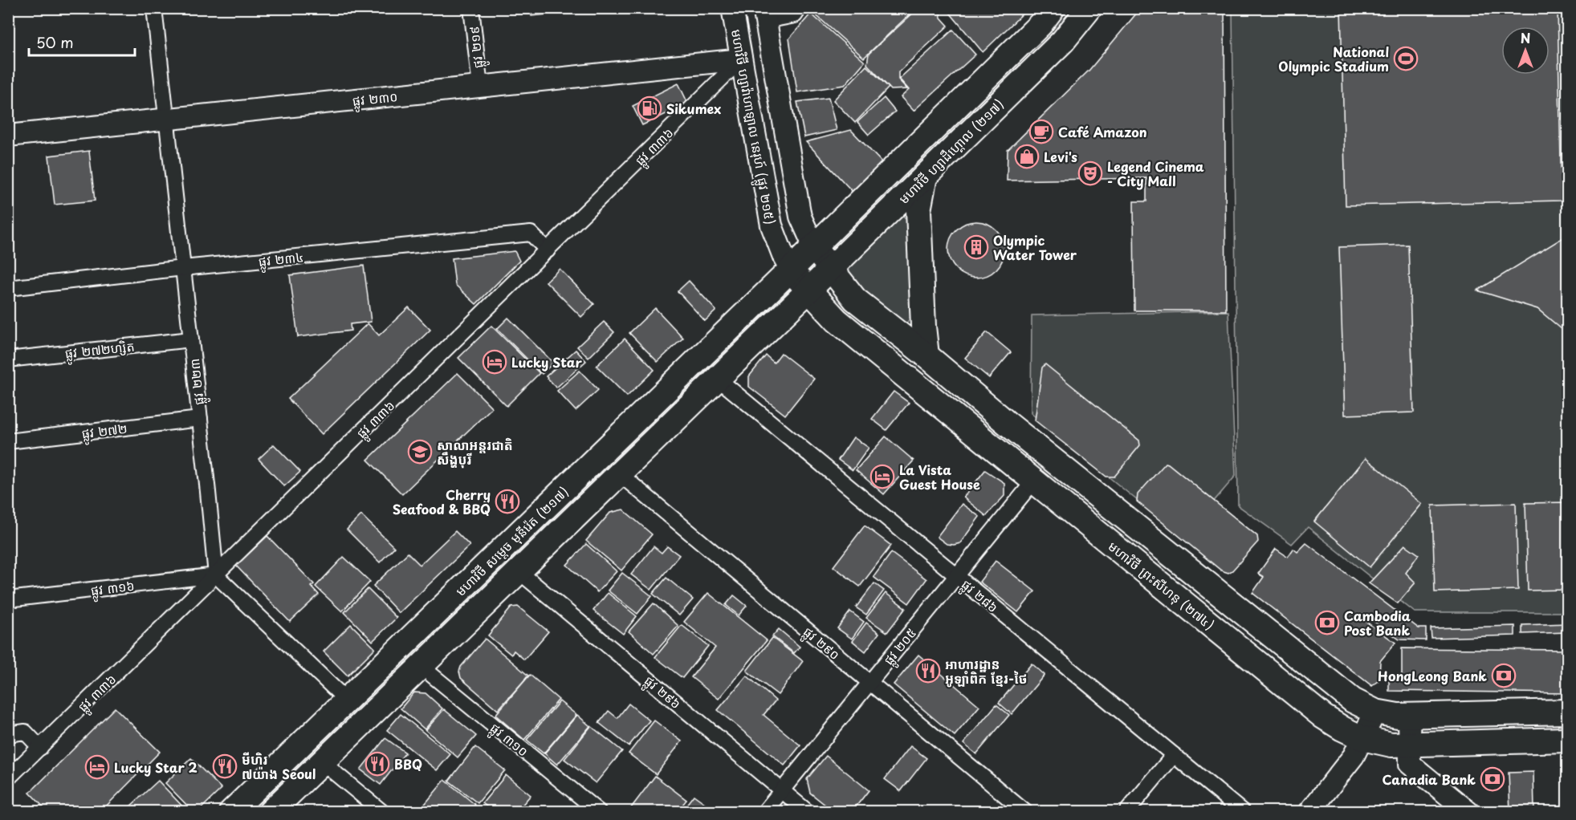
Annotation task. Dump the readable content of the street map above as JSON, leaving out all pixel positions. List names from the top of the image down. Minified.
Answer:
{"streets":{"main road":["មហាវិថី ហ្សាដឹហ្គោល (២១៧)","មហាវិថី សម្តេច មុនីរ៉េត (២១៧)","មហាវិថី ព្រះសីហនុ (២៧៤)"],"street":["ផ្លូវ ២១៩","ផ្លូវ ២៣០","មហាវិថី ហ្សាវ៉ាហាឡាល នេរុហ៍ (ផ្លូវ ២១៥)","ផ្លូវ ៣៣៦","ផ្លូវ ២៣៤","ផ្លូវ ២៧២ហ្សិត","ផ្លូវ ២២៣","ផ្លូវ ២៧២","ផ្លូវ ៣១៦","ផ្លូវ ២៨៦","ផ្លូវ ២៩០","ផ្លូវ ២០៥","ផ្លូវ ២៩៦","ផ្លូវ ៣១០"]},"crossings":[["ផ្លូវ ២១៩","ផ្លូវ ២៣០"],["ផ្លូវ ២៣០","មហាវិថី ហ្សាវ៉ាហាឡាល នេរុហ៍ (ផ្លូវ ២១៥)"],["ផ្លូវ ២៣០","ផ្លូវ ៣៣៦"],["ផ្លូវ ២៣០","ផ្លូវ ២២៣"],["មហាវិថី ហ្សាវ៉ាហាឡាល នេរុហ៍ (ផ្លូវ ២១៥)","ផ្លូវ ៣៣៦"],["មហាវិថី ហ្សាវ៉ាហាឡាល នេរុហ៍ (ផ្លូវ ២១៥)","មហាវិថី ហ្សាដឹហ្គោល (២១៧)"],["មហាវិថី ហ្សាវ៉ាហាឡាល នេរុហ៍ (ផ្លូវ ២១៥)","មហាវិថី សម្តេច មុនីរ៉េត (២១៧)"],["មហាវិថី ហ្សាវ៉ាហាឡាល នេរុហ៍ (ផ្លូវ ២១៥)","មហាវិថី ព្រះសីហនុ (២៧៤)"],["ផ្លូវ ៣៣៦","ផ្លូវ ២៣៤"],["ផ្លូវ ៣៣៦","ផ្លូវ ២២៣"],["ផ្លូវ ៣៣៦","ផ្លូវ ៣១៦"],["មហាវិថី ហ្សាដឹហ្គោល (២១៧)","មហាវិថី សម្តេច មុនីរ៉េត (២១៧)"],["មហាវិថី ហ្សាដឹហ្គោល (២១៧)","មហាវិថី ព្រះសីហនុ (២៧៤)"],["ផ្លូវ ២៣៤","ផ្លូវ ២២៣"],["ផ្លូវ ២៧២ហ្សិត","ផ្លូវ ២២៣"],["ផ្លូវ ២២៣","ផ្លូវ ២៧២"],["ផ្លូវ ២២៣","ផ្លូវ ៣១៦"],["មហាវិថី សម្តេច មុនីរ៉េត (២១៧)","មហាវិថី ព្រះសីហនុ (២៧៤)"],["មហាវិថី សម្តេច មុនីរ៉េត (២១៧)","ផ្លូវ ២៨៦"],["មហាវិថី សម្តេច មុនីរ៉េត (២១៧)","ផ្លូវ ២៩០"],["មហាវិថី សម្តេច មុនីរ៉េត (២១៧)","ផ្លូវ ២៩៦"],["មហាវិថី សម្តេច មុនីរ៉េត (២១៧)","ផ្លូវ ៣១០"],["មហាវិថី ព្រះសីហនុ (២៧៤)","ផ្លូវ ២០៥"],["ផ្លូវ ២៨៦","ផ្លូវ ២០៥"],["ផ្លូវ ២៩០","ផ្លូវ ២០៥"],["ផ្លូវ ២០៥","ផ្លូវ ២៩៦"]],"places":{"sports":["National Olympic Stadium"],"fuel station":["Sikumex"],"cafe":["Café Amazon"],"shop":["Levi's"],"theatre":["Legend Cinema - City Mall"],"building":["Olympic Water Tower"],"hotel":["Lucky Star","La Vista Guest House","Lucky Star 2"],"school or university":["សាលាអន្តរជាតិ សឹង្ហបុរី"],"restaurant":["Cherry Seafood & BBQ","អាហារដ្ឋាន អូឡាំពិក ខ្មែរ-ថៃ","BBQ","មីហិរ ៧យ៉ាង Seoul"],"bank":["Cambodia Post Bank","HongLeong Bank","Canadia Bank"]},"scale_bar":"50 m","north":"top"}
